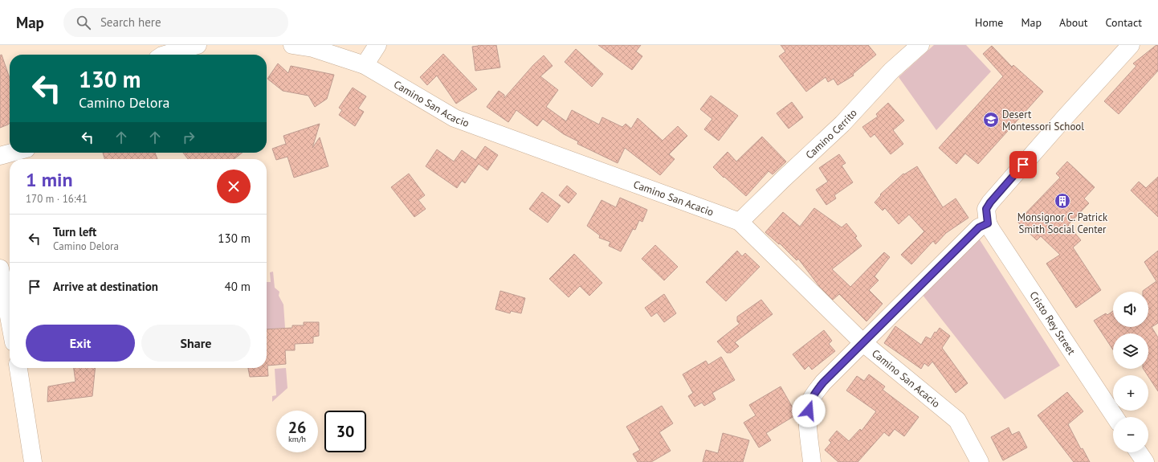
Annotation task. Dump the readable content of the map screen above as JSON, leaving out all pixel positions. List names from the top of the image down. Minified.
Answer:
{"streets":{"street":["Camino San Acacio","Camino Cerrito","Cristo Rey Street"]},"crossings":[["Camino San Acacio","Camino Cerrito"]],"places":{"school or university":["Desert Montessori School"],"building":["Monsignor C. Patrick Smith Social Center"]},"page":{"header":"Map","search":"Search here","nav":["Home","Map","About","Contact"],"turn":["130 m","Camino Delora"],"heading":["1 min","170 m · 16:41"],"list":[{"name":"Turn left","note":"Camino Delora","value":"130 m"},{"name":"Arrive at destination","value":"40 m"}],"map_buttons":["+","−"],"buttons":["Exit","Share"],"speed":"26 km/h","limit":"30"}}
